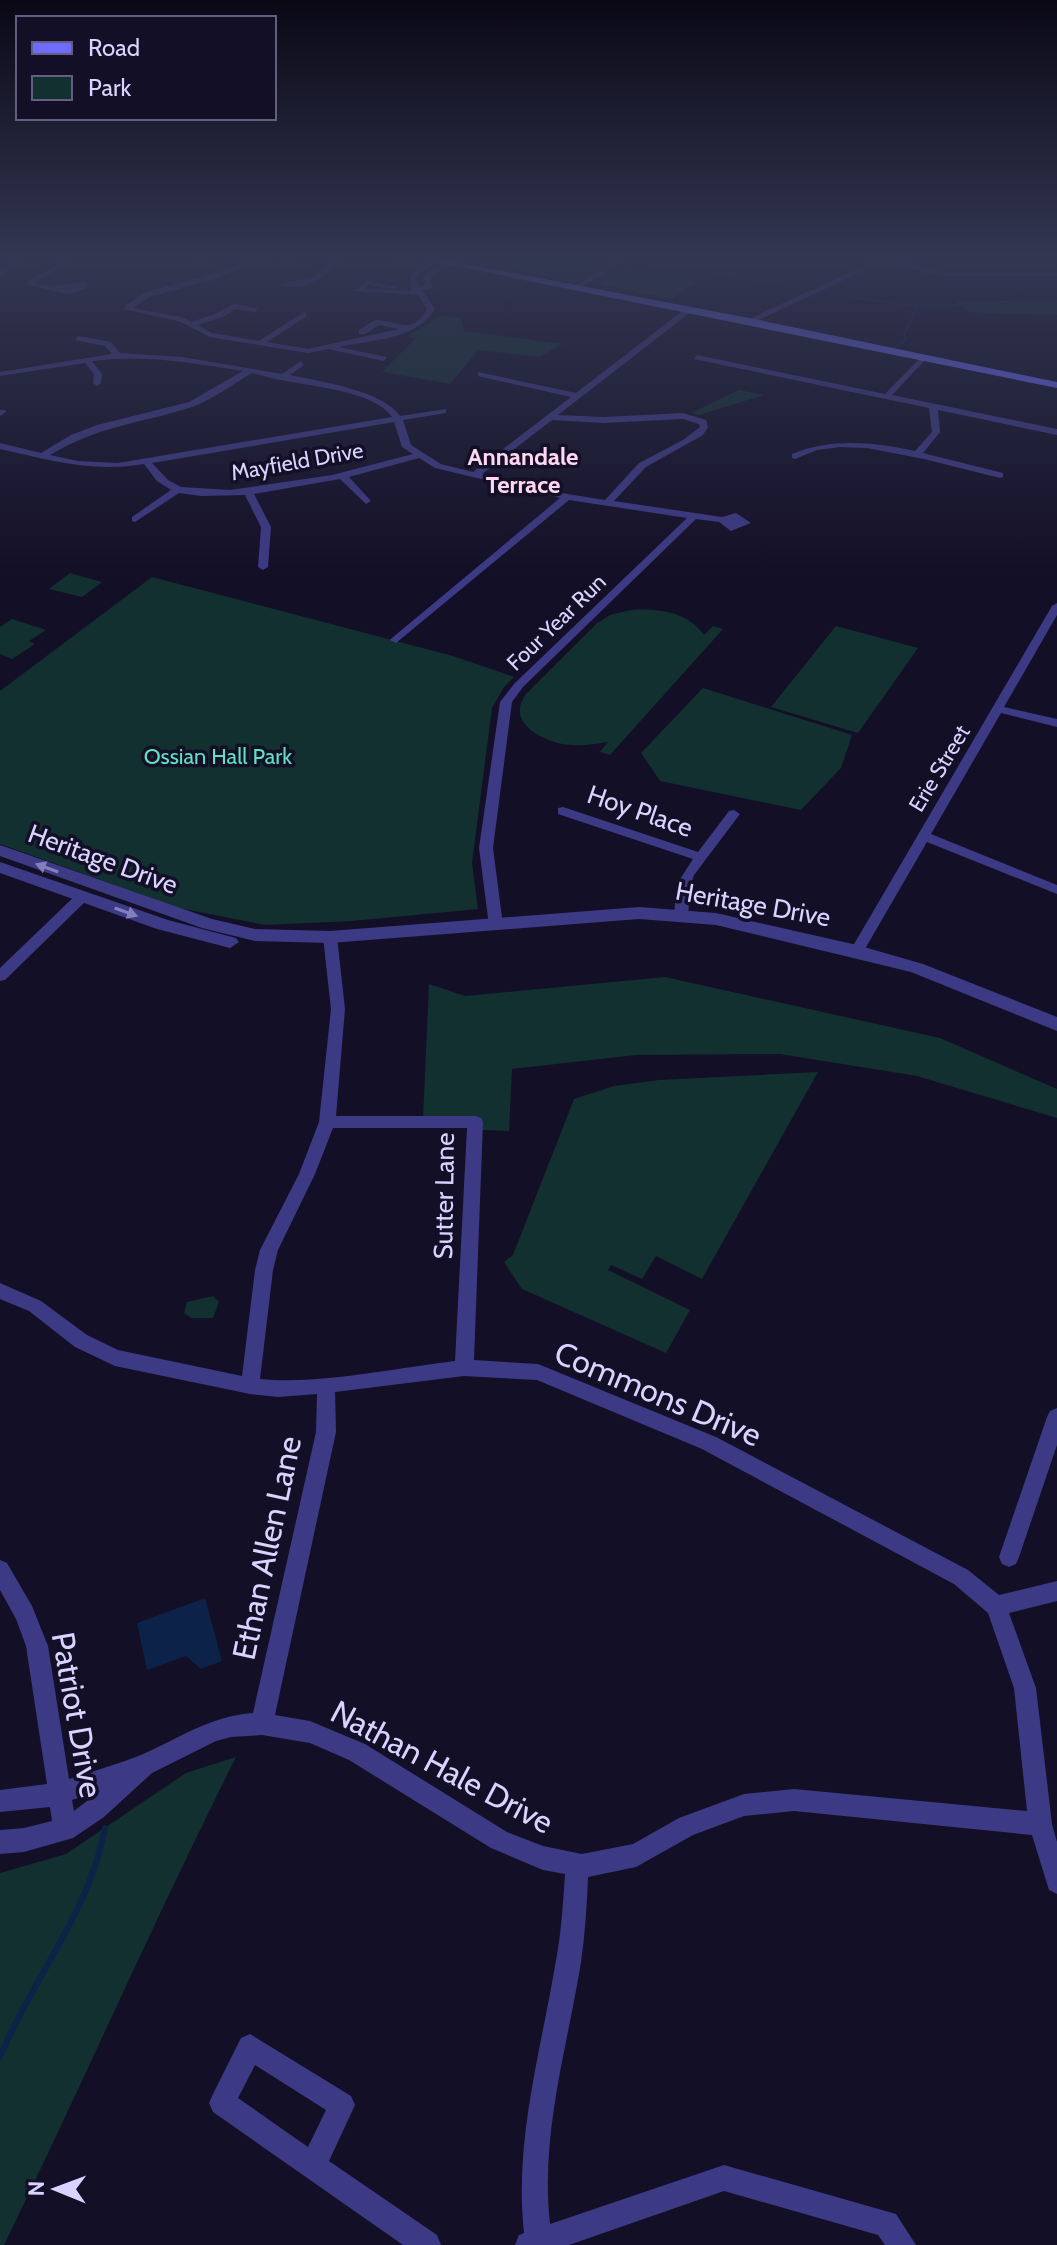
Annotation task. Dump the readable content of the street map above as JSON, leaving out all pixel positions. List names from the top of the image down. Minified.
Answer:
{"streets":{"street":["Mayfield Drive","Four Year Run","Erie Street","Hoy Place","Heritage Drive","Sutter Lane","Commons Drive","Ethan Allen Lane","Patriot Drive","Nathan Hale Drive"]},"crossings":[["Four Year Run","Heritage Drive"],["Erie Street","Heritage Drive"],["Sutter Lane","Commons Drive"],["Commons Drive","Ethan Allen Lane"],["Ethan Allen Lane","Nathan Hale Drive"],["Patriot Drive","Nathan Hale Drive"]],"districts":["Annandale Terrace"],"parks":["Ossian Hall Park"],"legend":["Road","Park"],"north":"left"}
